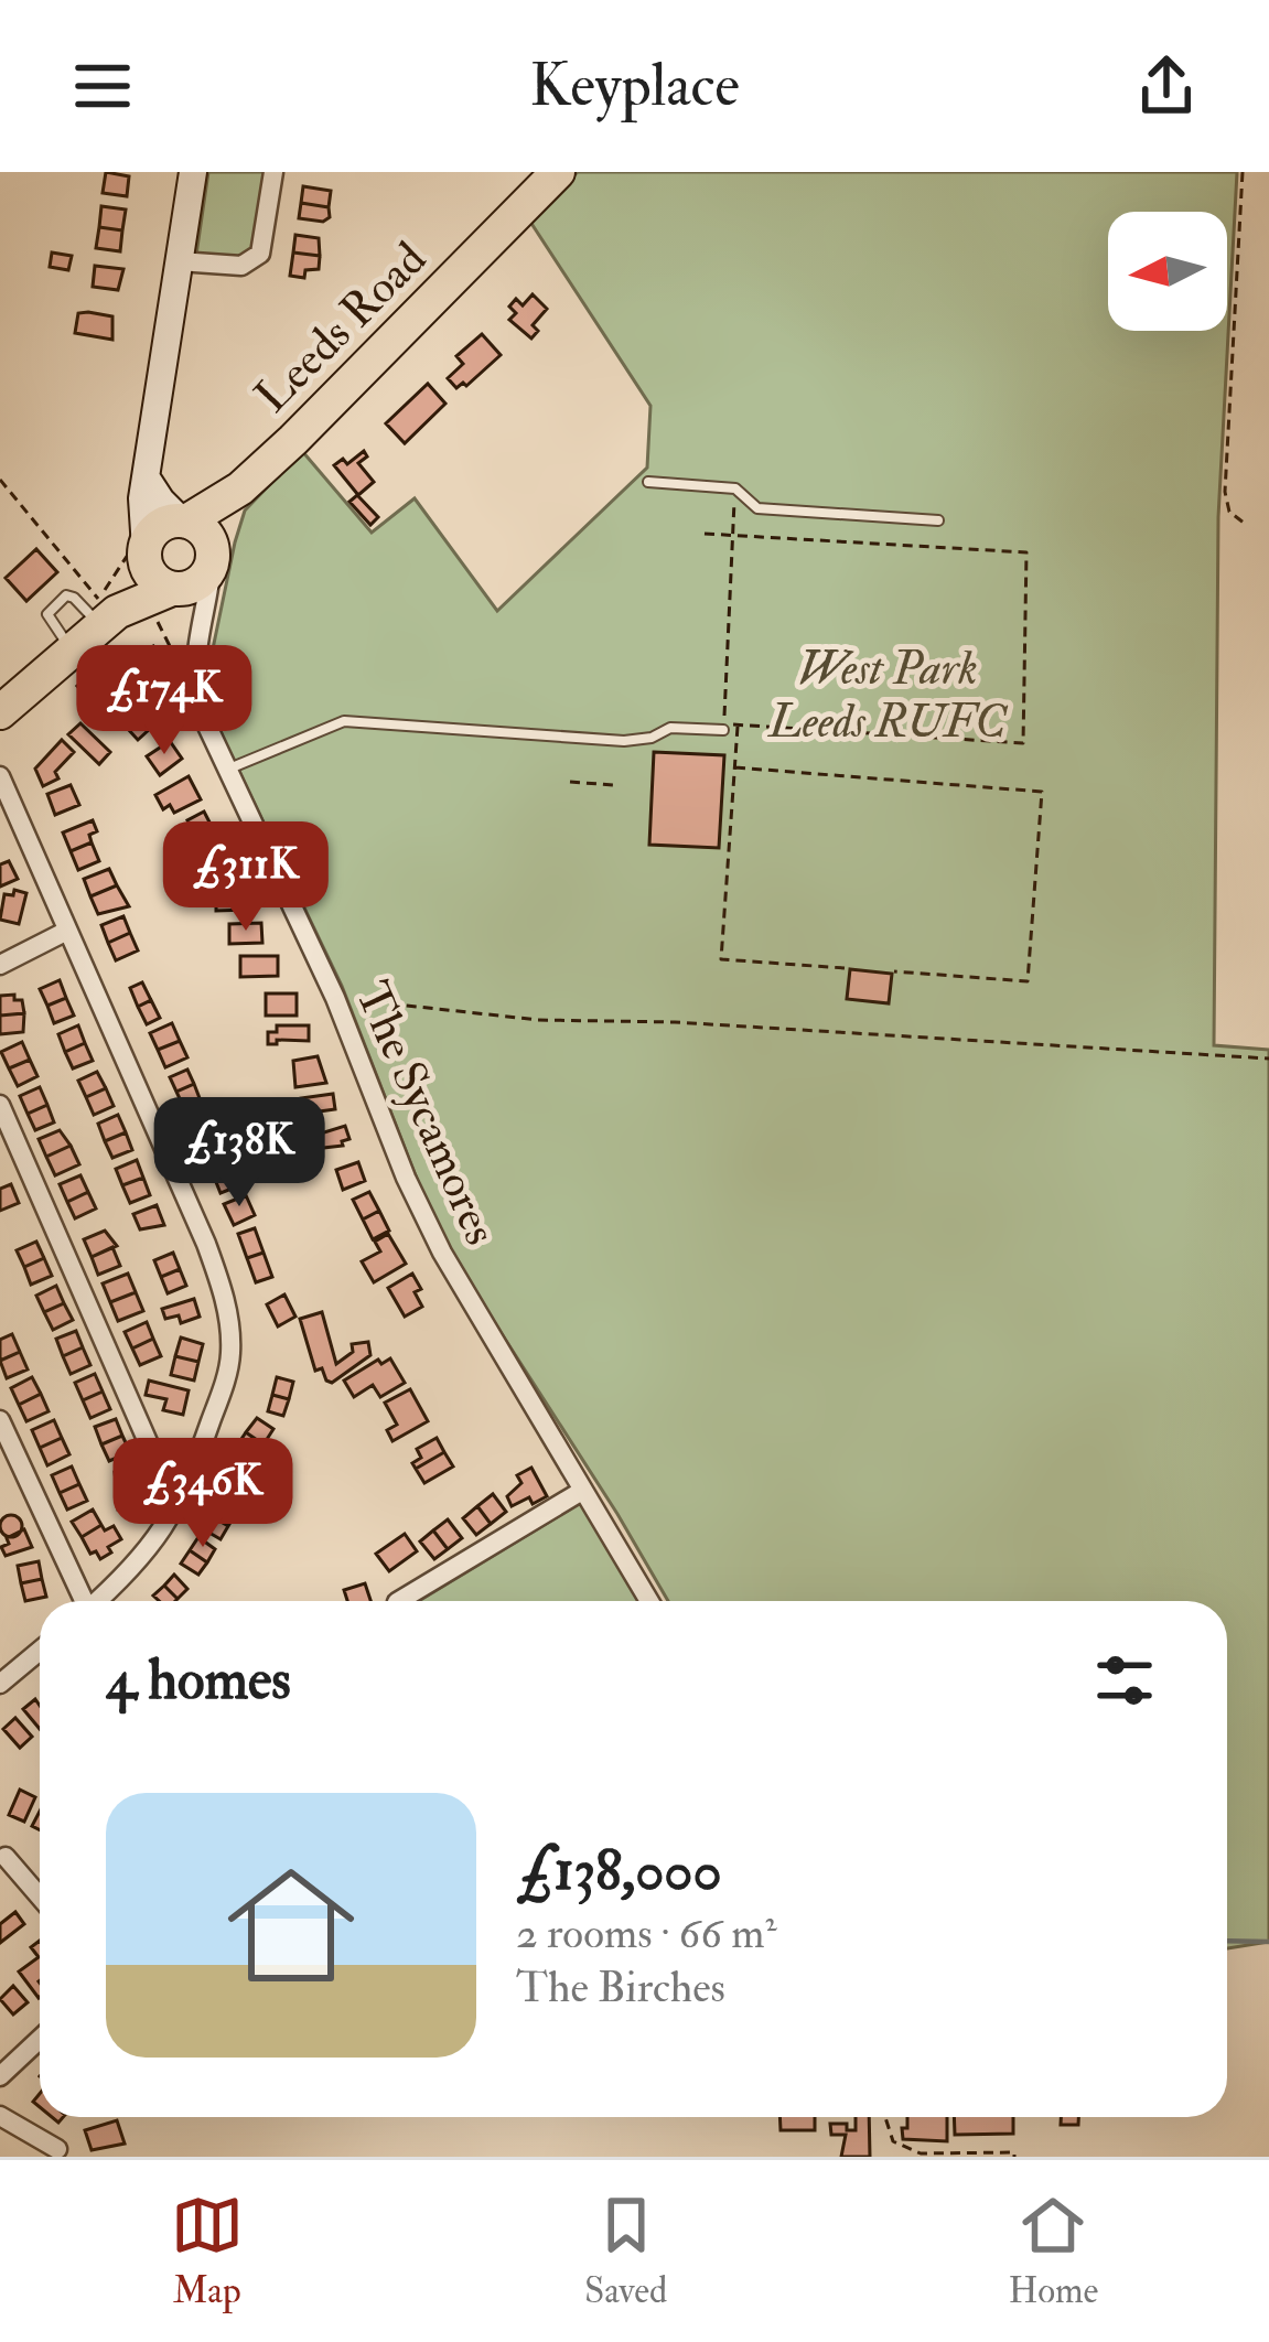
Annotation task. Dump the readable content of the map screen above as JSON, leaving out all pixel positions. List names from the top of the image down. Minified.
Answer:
{"streets":{"highway":["Leeds Road"],"street":["The Sycamores"]},"crossings":[["Leeds Road","The Sycamores"]],"parks":["West Park Leeds RUFC"],"north":"left","page":{"header":"Keyplace","price":["£174K","£311K","£138K","£346K"],"heading":"4 homes","list":[{"name":"£138,000","note":"2 rooms · 66 m² · The Birches"}],"tabs":["Map","Saved","Home"]}}
